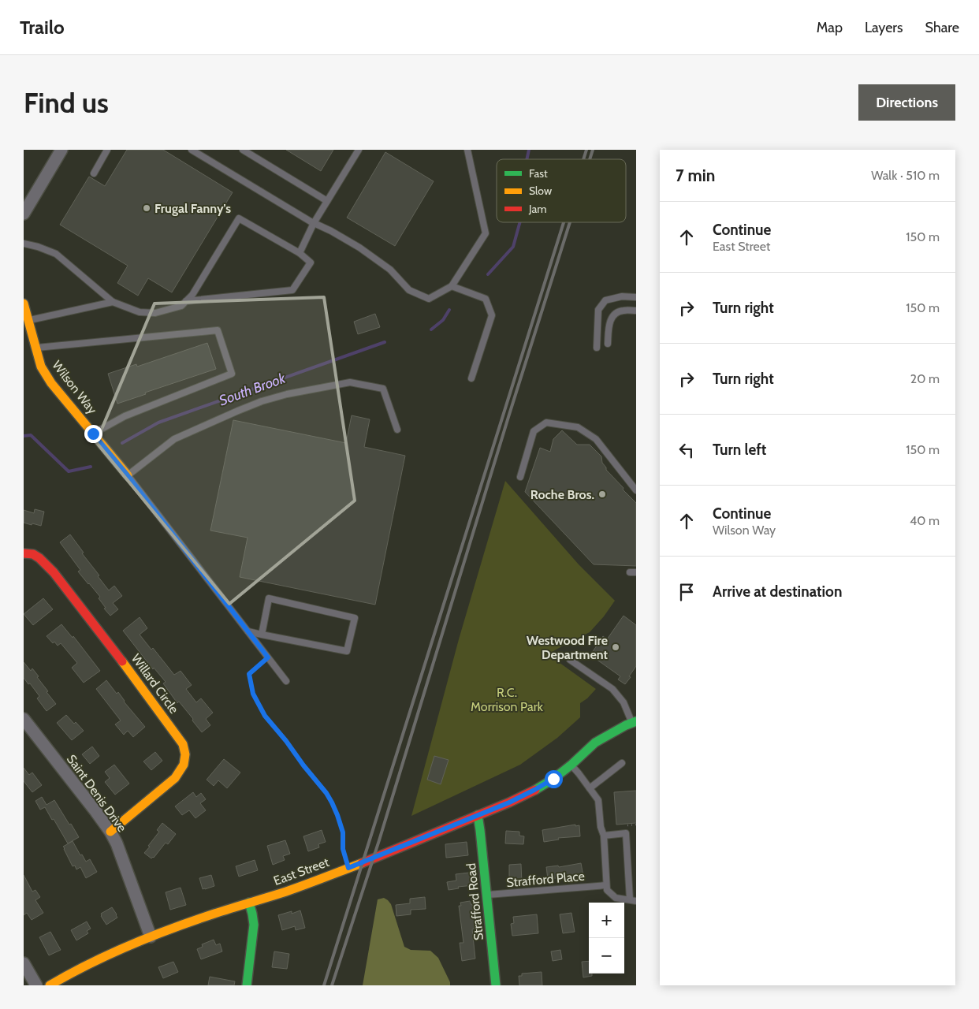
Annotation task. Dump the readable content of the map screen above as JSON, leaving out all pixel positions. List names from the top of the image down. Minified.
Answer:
{"streets":{"street":["Wilson Way","Willard Circle","Saint Denis Drive","East Street","Strafford Road"],"lane":["Strafford Place"]},"crossings":[["Willard Circle","Saint Denis Drive"],["Saint Denis Drive","East Street"],["East Street","Strafford Road"],["Strafford Place","Strafford Road"]],"water":["South Brook"],"parks":["R.C. Morrison Park"],"places":["Frugal Fanny's","Roche Bros.","Westwood Fire Department"],"legend":["Fast","Slow","Jam"],"page":{"header":"Trailo","nav":["Map","Layers","Share"],"buttons":"Directions","title":"Find us","heading":["7 min","Walk · 510 m"],"list":[["Continue","East Street","150 m"],["Turn right","150 m"],["Turn right","20 m"],["Turn left","150 m"],["Continue","Wilson Way","40 m"],"Arrive at destination"],"map_buttons":["+","−"]}}
